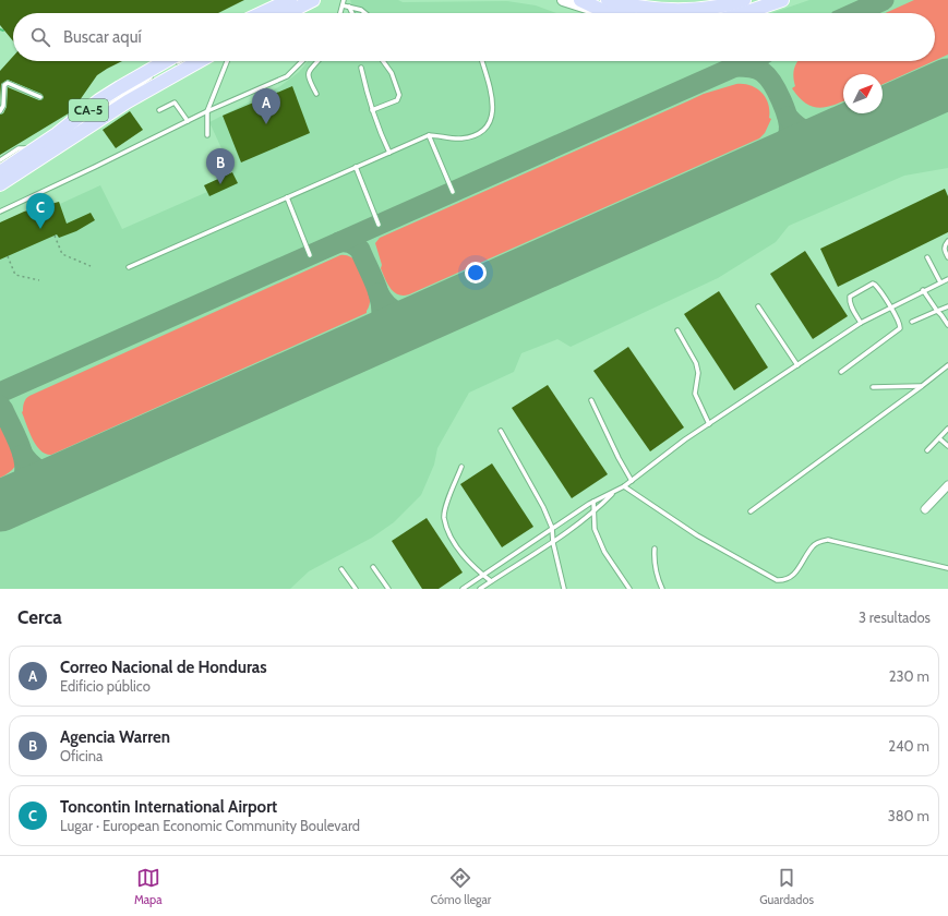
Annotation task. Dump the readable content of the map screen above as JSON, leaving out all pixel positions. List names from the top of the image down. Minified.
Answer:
{"streets":{"main road":["CA-5"]},"north":"top right","page":{"search":"Buscar aquí","pins":["A","B","C"],"heading":["Cerca","3 resultados"],"list":[{"mark":"A","name":"Correo Nacional de Honduras","note":"Edificio público","value":"230 m"},{"mark":"B","name":"Agencia Warren","note":"Oficina","value":"240 m"},{"mark":"C","name":"Toncontin International Airport","note":"Lugar · European Economic Community Boulevard","value":"380 m"}],"nav":["Mapa","Cómo llegar","Guardados"]}}
